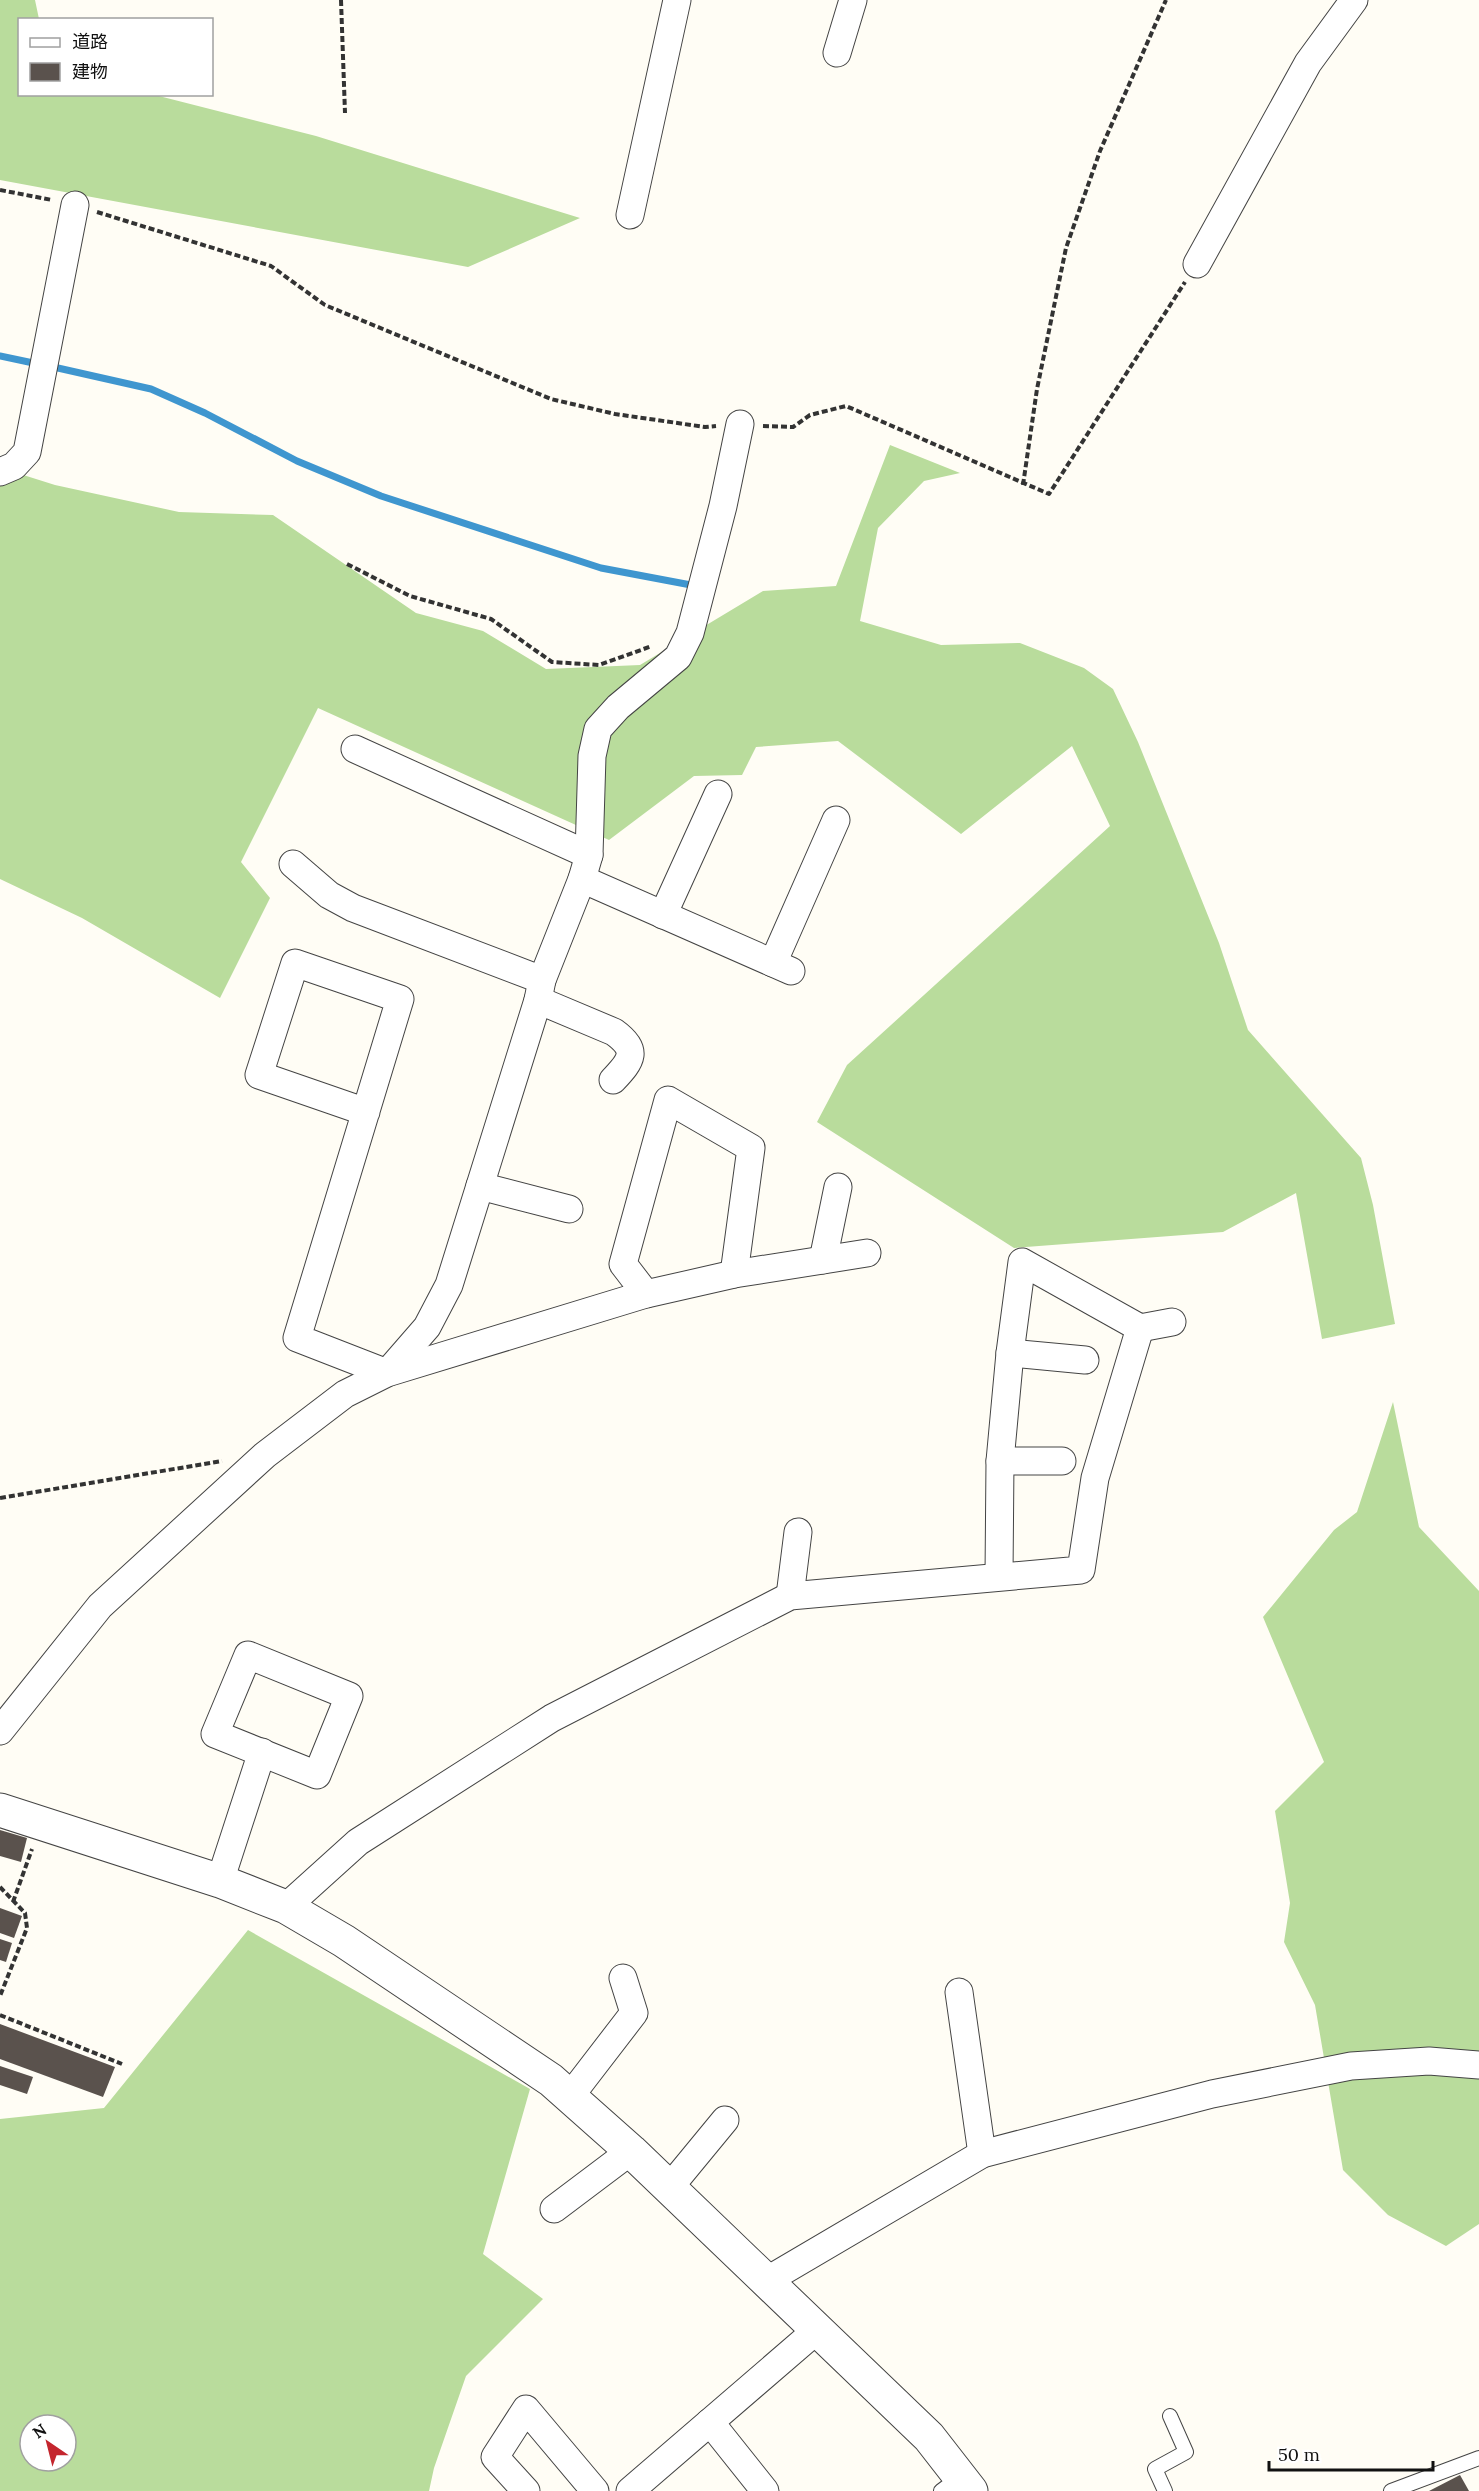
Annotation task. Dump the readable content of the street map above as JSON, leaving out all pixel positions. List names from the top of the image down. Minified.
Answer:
{"legend":["道路","建物"],"scale_bar":"50 m","north":"top left"}
